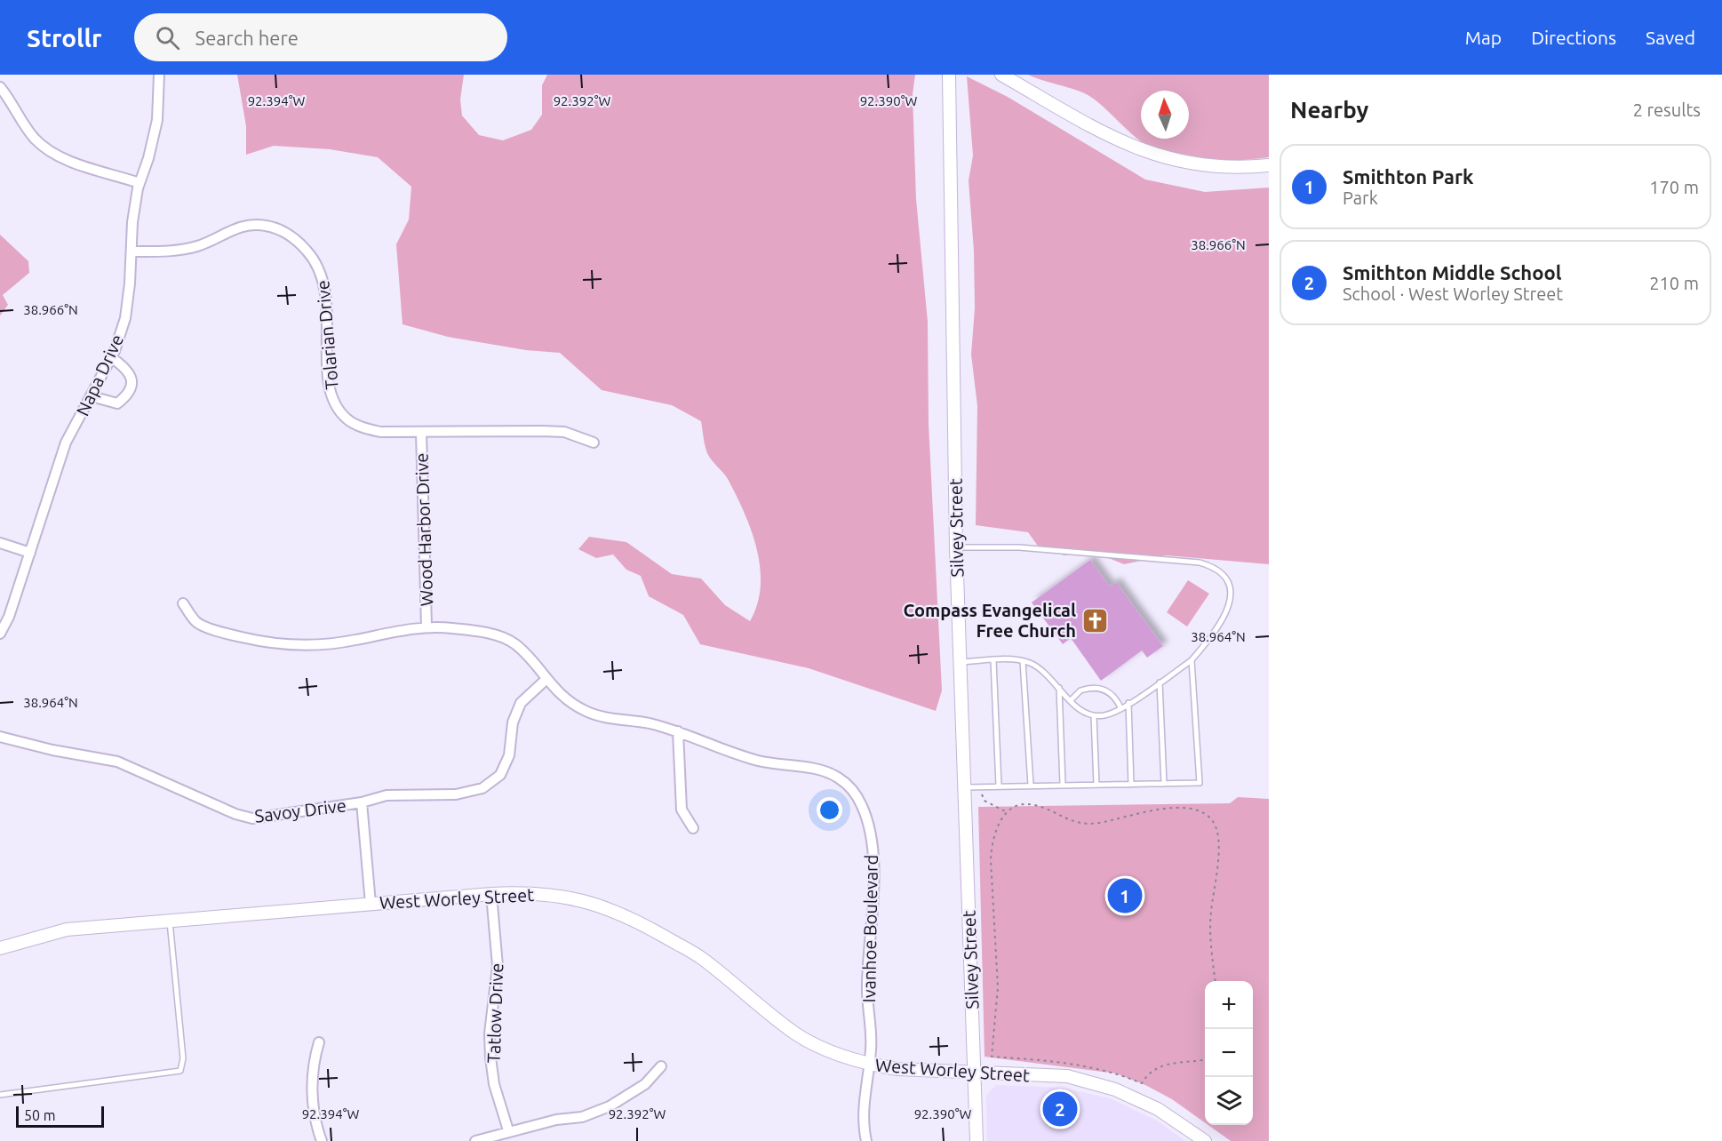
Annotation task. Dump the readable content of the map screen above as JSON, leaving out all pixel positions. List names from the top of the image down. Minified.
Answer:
{"streets":{"street":["Tolarian Drive","Napa Drive","Silvey Street","Wood Harbor Drive","Savoy Drive","West Worley Street","Ivanhoe Boulevard","Tatlow Drive"]},"crossings":[["Tolarian Drive","Napa Drive"],["Tolarian Drive","Wood Harbor Drive"],["Silvey Street","West Worley Street"],["Wood Harbor Drive","Ivanhoe Boulevard"],["Savoy Drive","Ivanhoe Boulevard"],["West Worley Street","Ivanhoe Boulevard"],["West Worley Street","Tatlow Drive"]],"places":{"church":["Compass Evangelical Free Church"]},"scale_bar":"50 m","north":"top","page":{"header":"Strollr","search":"Search here","nav":["Map","Directions","Saved"],"heading":["Nearby","2 results"],"list":[{"mark":"1","name":"Smithton Park","note":"Park","value":"170 m"},{"mark":"2","name":"Smithton Middle School","note":"School · West Worley Street","value":"210 m"}],"pins":["1","2"],"map_buttons":["+","−"],"scale":"50 m"},"coordinates":["92.394°W","92.392°W","92.390°W","38.966°N","38.964°N"]}
